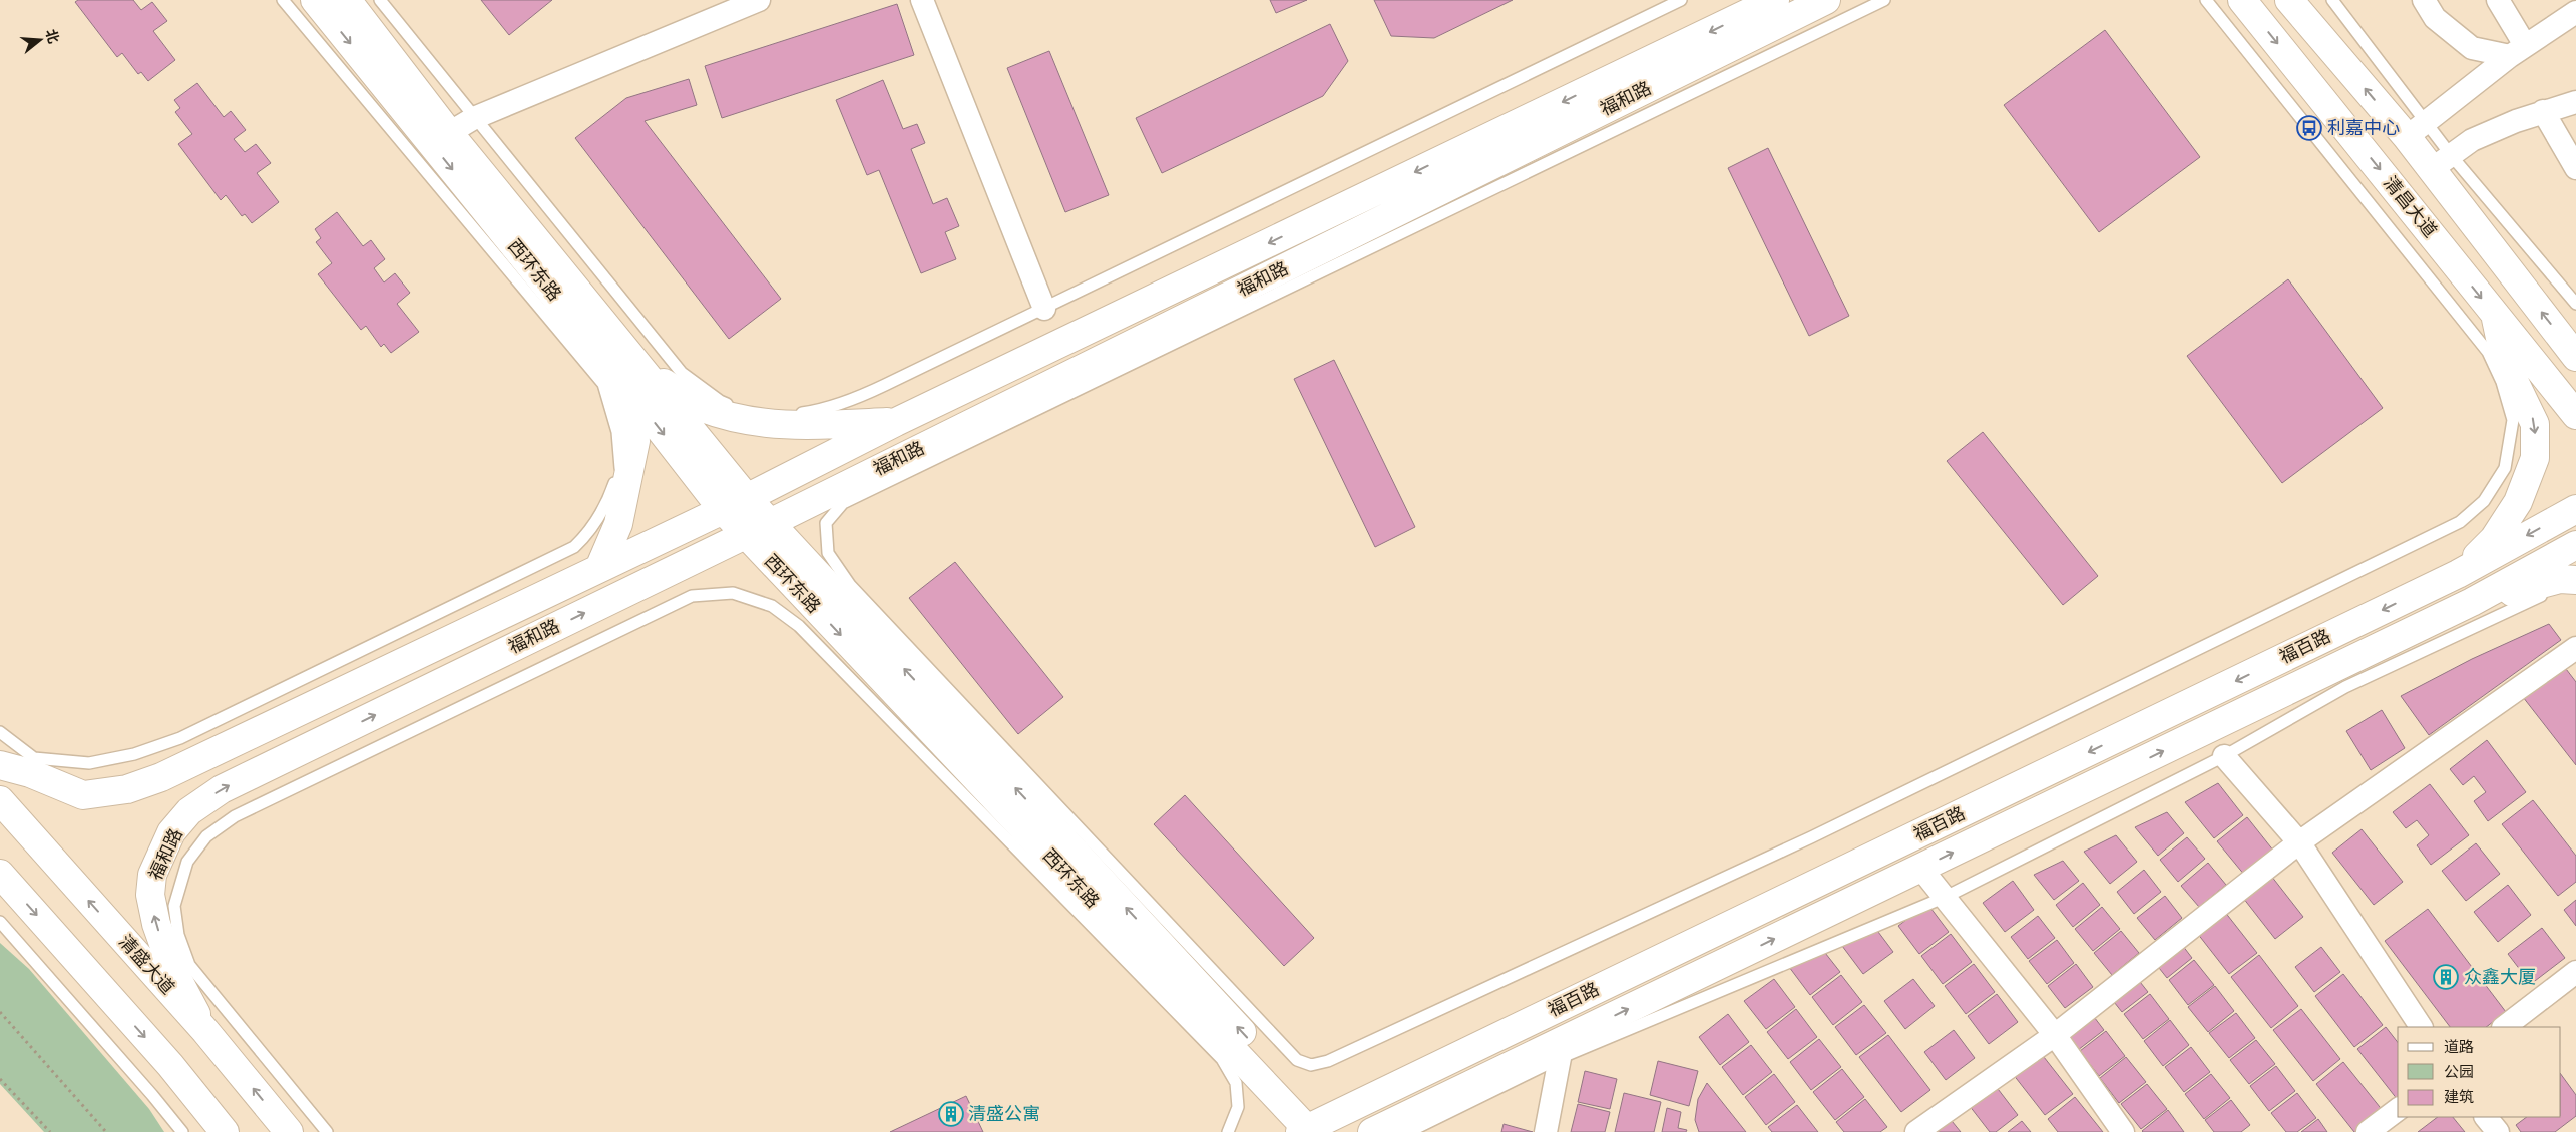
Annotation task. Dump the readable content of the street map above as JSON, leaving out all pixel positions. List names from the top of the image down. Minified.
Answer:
{"streets":{"street":["福和路","清昌大道","西环东路","福百路","清盛大道"]},"crossings":[["福和路","西环东路"],["福和路","清盛大道"],["西环东路","福百路"]],"places":{"bus stop":["利嘉中心"],"building":["众鑫大厦","清盛公寓"]},"legend":["道路","公园","建筑"],"north":"right"}
